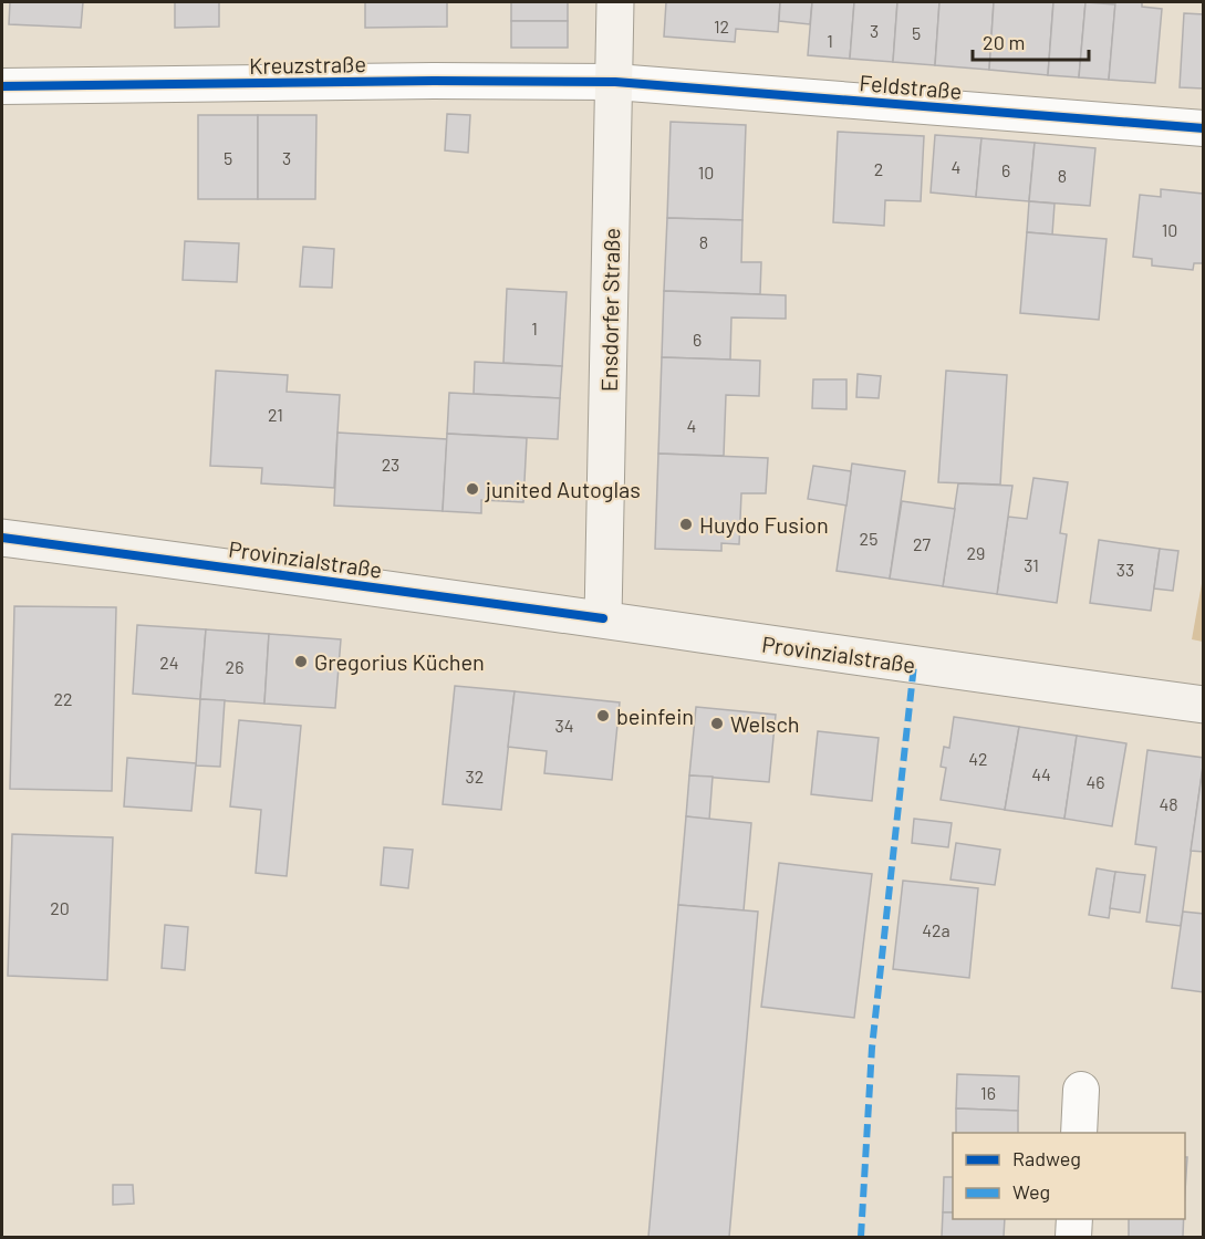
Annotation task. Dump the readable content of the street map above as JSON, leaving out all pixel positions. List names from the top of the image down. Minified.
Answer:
{"streets":{"main road":["Ensdorfer Straße","Provinzialstraße"],"street":["Kreuzstraße","Feldstraße"]},"crossings":[["Kreuzstraße","Feldstraße"],["Kreuzstraße","Ensdorfer Straße"],["Feldstraße","Ensdorfer Straße"],["Ensdorfer Straße","Provinzialstraße"]],"places":["junited Autoglas","Huydo Fusion","Gregorius Küchen","beinfein","Welsch"],"house_numbers":["12","3","5","1","5","3","4","2","6","10","8","10","8","1","6","21","4","23","25","27","29","31","33","24","26","22","34","42","44","32","46","48","20","42a","16"],"legend":["Radweg","Weg"],"scale_bar":"20 m"}
